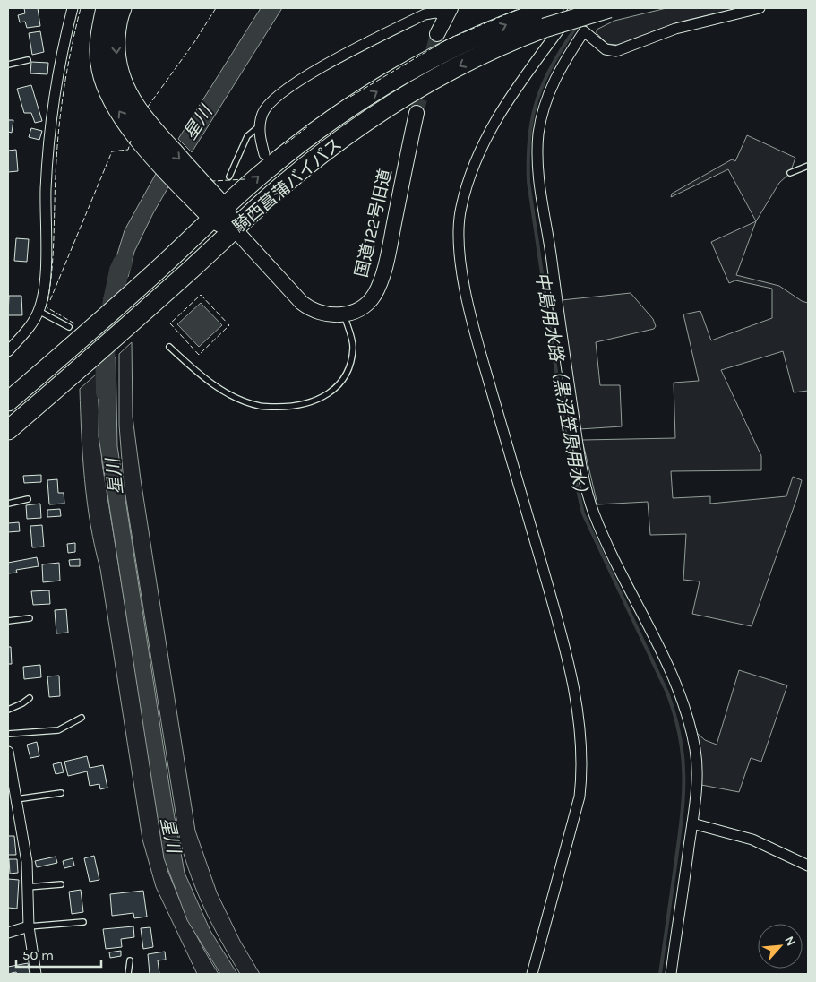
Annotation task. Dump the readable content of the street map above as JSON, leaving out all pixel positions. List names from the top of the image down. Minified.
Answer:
{"streets":{"highway":["騎西菖蒲バイパス"],"street":["国道122号旧道"]},"water":["星川","中島用水路（黒沼笠原用水）"],"scale_bar":"50 m","north":"top right"}
